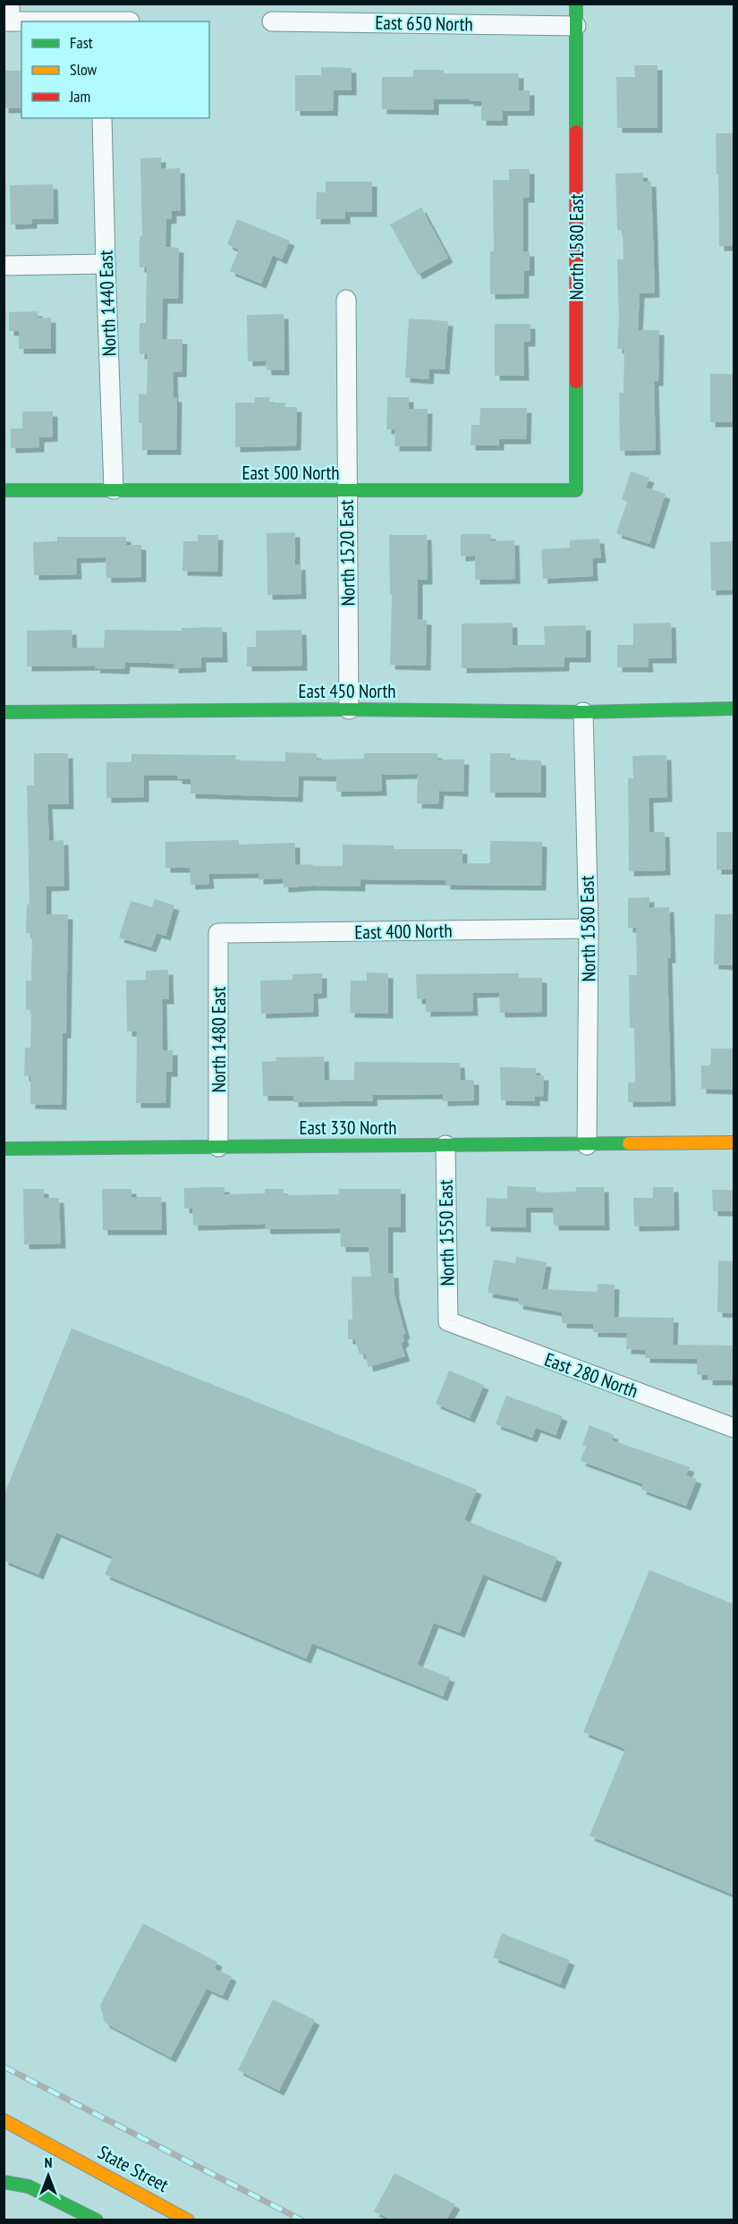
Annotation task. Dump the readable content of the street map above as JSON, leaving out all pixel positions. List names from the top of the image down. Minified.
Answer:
{"streets":{"street":["East 650 North","North 1580 East","North 1440 East","East 500 North","North 1520 East","East 450 North","East 400 North","North 1480 East","East 330 North","North 1550 East","East 280 North","State Street"]},"crossings":[["East 650 North","North 1580 East"],["North 1580 East","East 500 North"],["North 1580 East","East 450 North"],["North 1580 East","East 400 North"],["North 1580 East","East 330 North"],["North 1440 East","East 500 North"],["East 500 North","North 1520 East"],["North 1520 East","East 450 North"],["East 400 North","North 1480 East"],["North 1480 East","East 330 North"],["East 330 North","North 1550 East"],["North 1550 East","East 280 North"]],"legend":["Fast","Slow","Jam"],"north":"top"}
